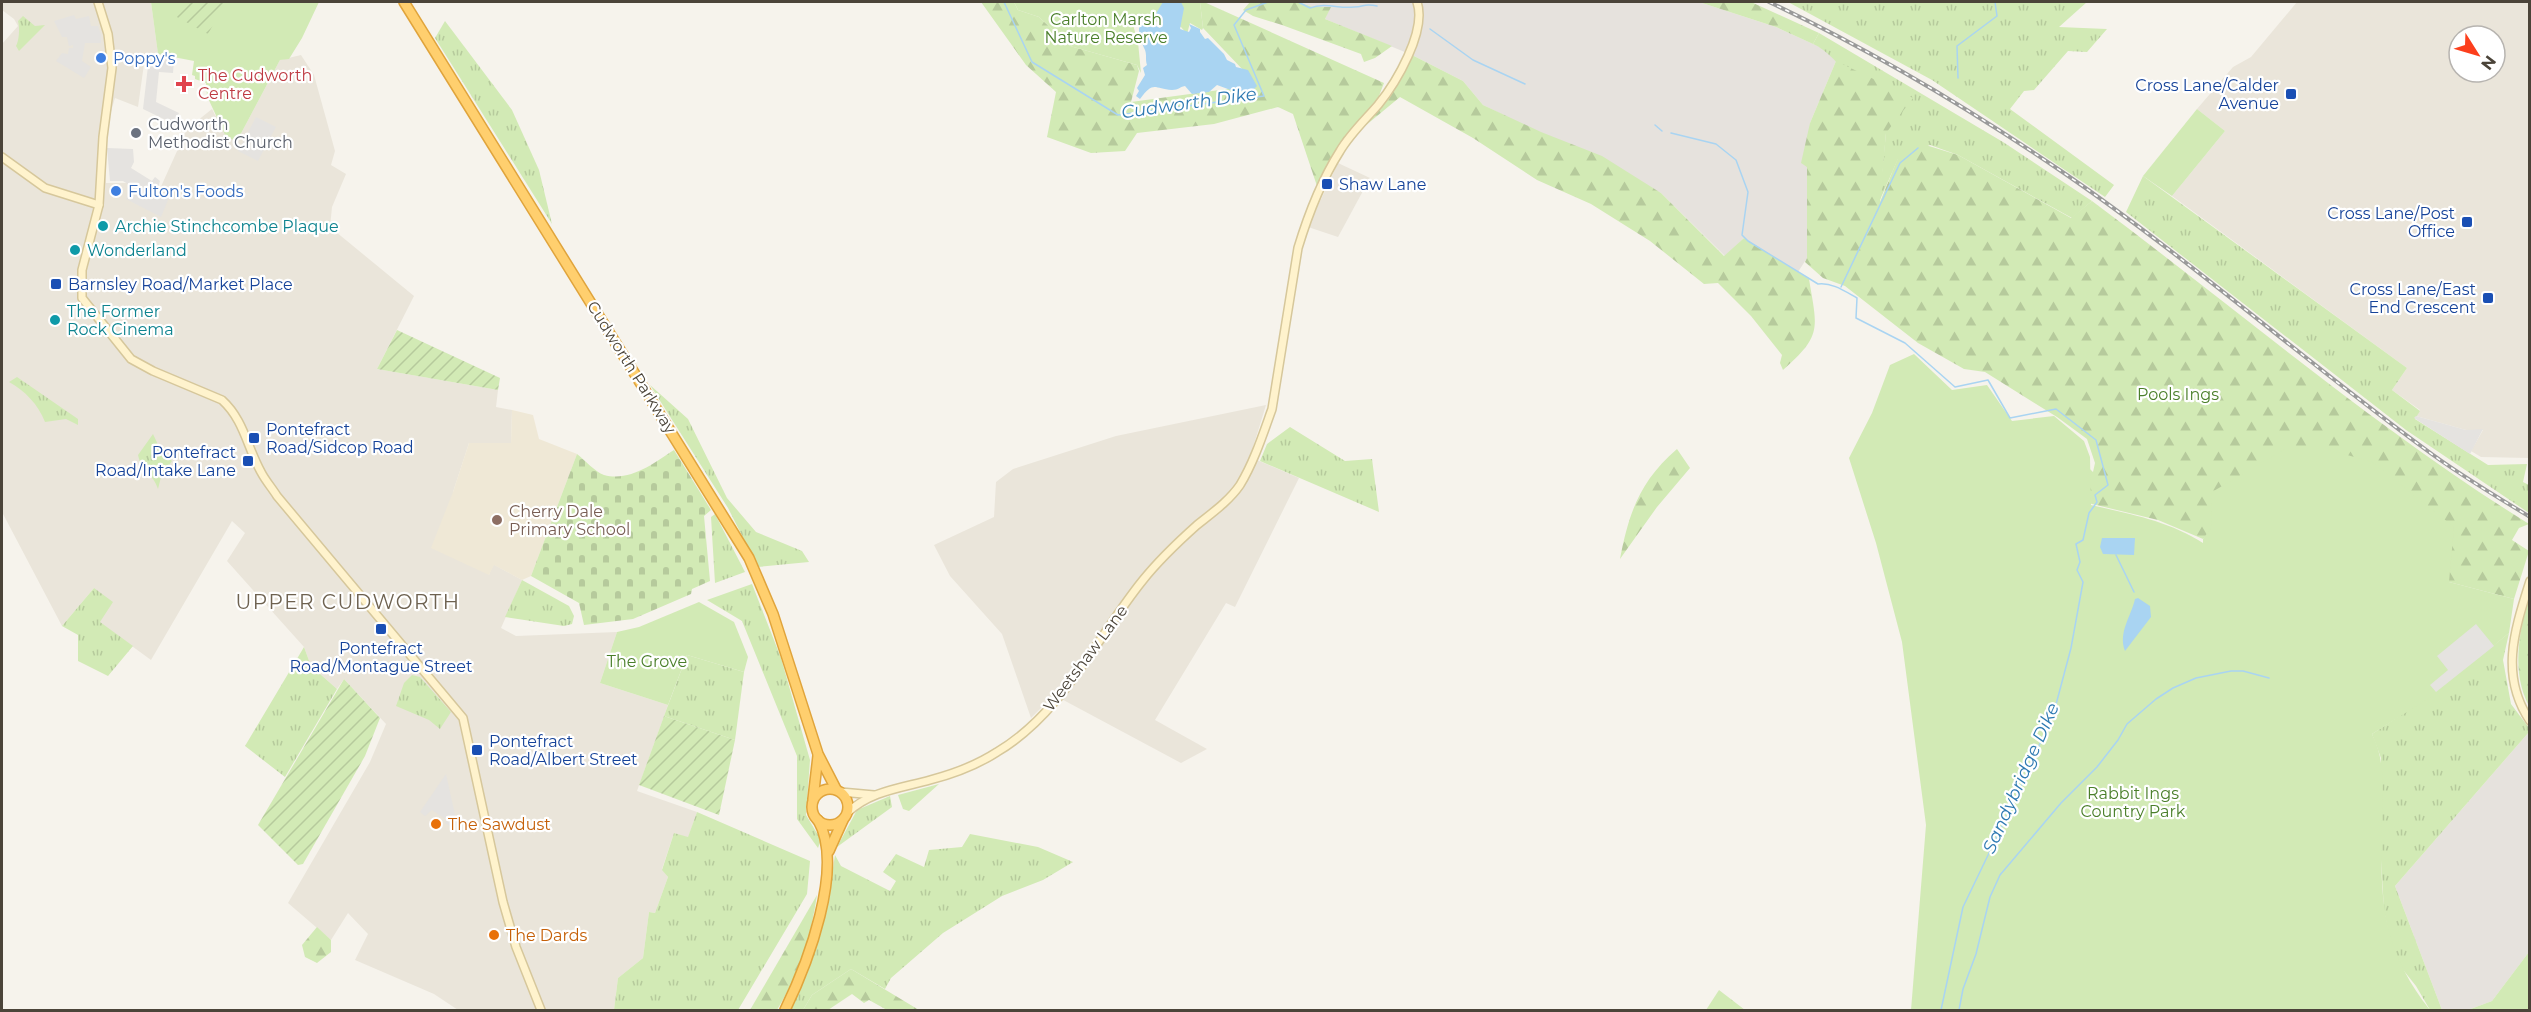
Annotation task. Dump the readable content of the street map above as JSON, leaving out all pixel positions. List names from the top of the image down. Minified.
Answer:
{"streets":{"highway":["Cudworth Parkway"],"street":["Weetshaw Lane"]},"crossings":[["Cudworth Parkway","Weetshaw Lane"]],"districts":["UPPER CUDWORTH"],"water":["Cudworth Dike","Sandybridge Dike"],"parks":["Carlton Marsh Nature Reserve","Pools Ings","The Grove","Rabbit Ings Country Park"],"places":{"other":["Poppy's","Cudworth Methodist Church","Fulton's Foods","Archie Stinchcombe Plaque","Wonderland","The Former Rock Cinema","Cherry Dale Primary School","The Sawdust","The Dards"],"health":["The Cudworth Centre"],"transit":["Cross Lane/Calder Avenue","Shaw Lane","Cross Lane/Post Office","Barnsley Road/Market Place","Cross Lane/East End Crescent","Pontefract Road/Sidcop Road","Pontefract Road/Intake Lane","Pontefract Road/Montague Street","Pontefract Road/Albert Street"]},"north":"bottom right"}
